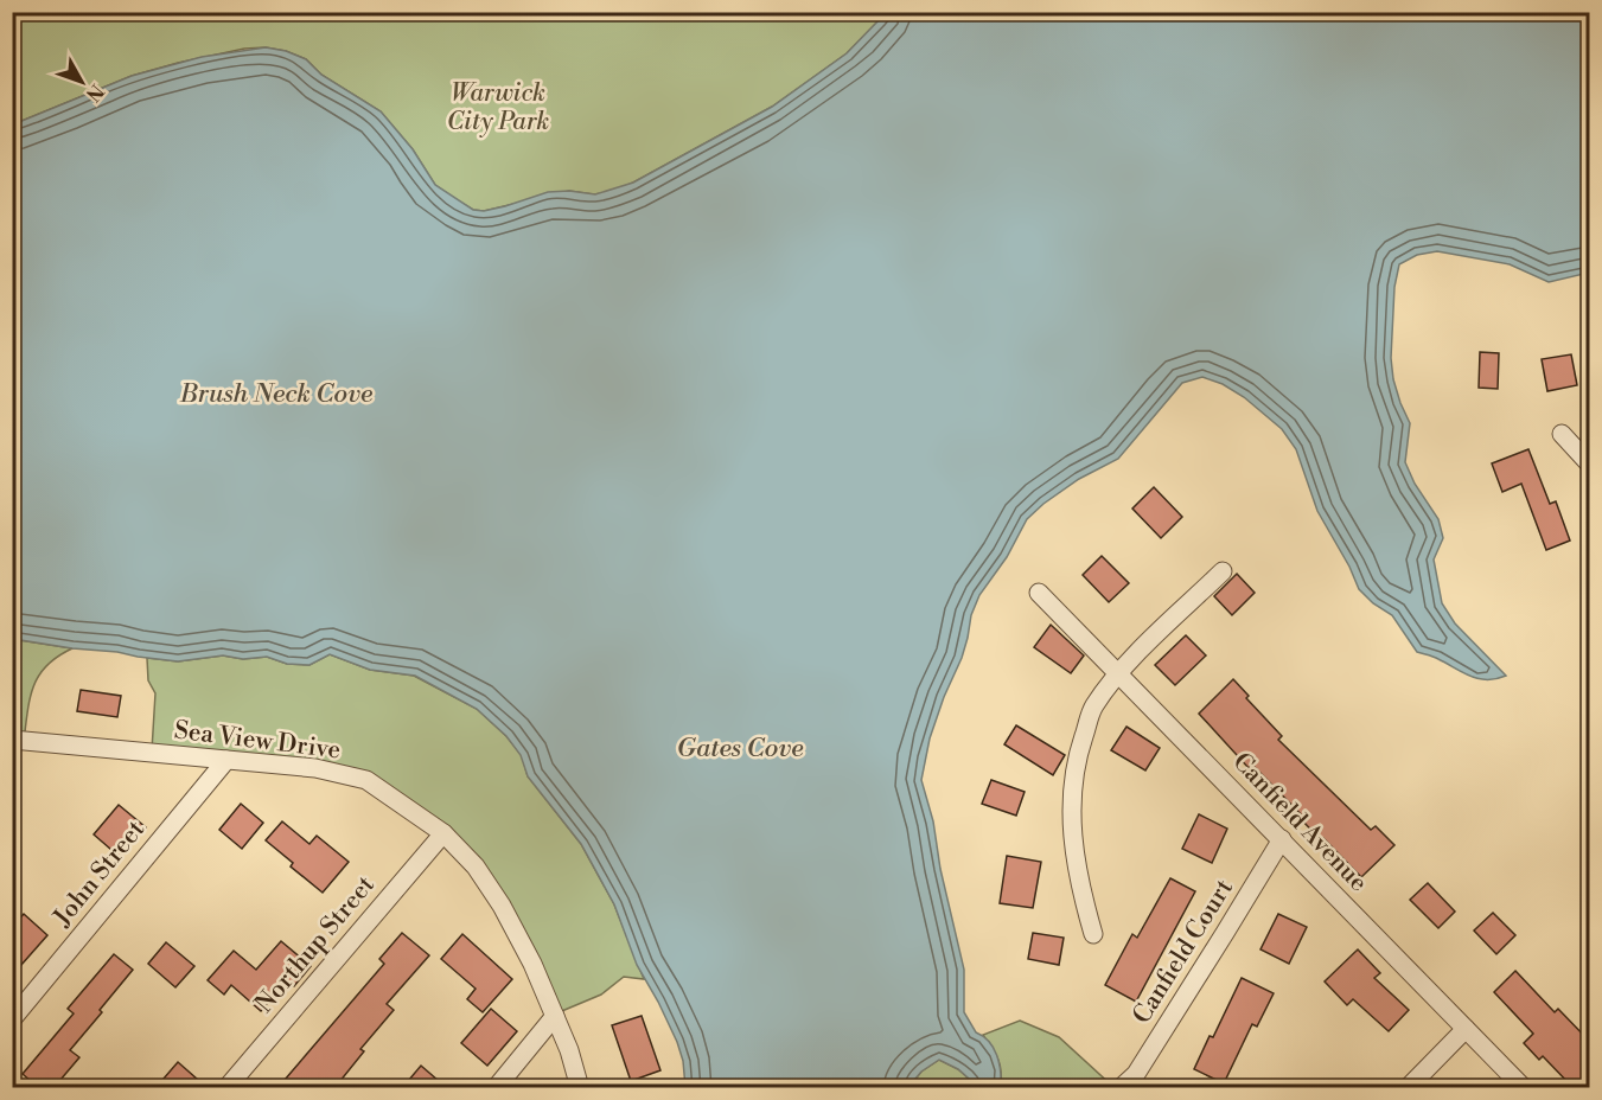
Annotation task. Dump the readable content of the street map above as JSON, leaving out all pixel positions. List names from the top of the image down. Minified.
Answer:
{"streets":{"street":["Sea View Drive","Canfield Avenue","John Street","Northup Street","Canfield Court"]},"crossings":[["Sea View Drive","John Street"],["Sea View Drive","Northup Street"],["Canfield Avenue","Canfield Court"]],"water":["Brush Neck Cove","Gates Cove"],"parks":["Warwick City Park"],"north":"bottom right"}
